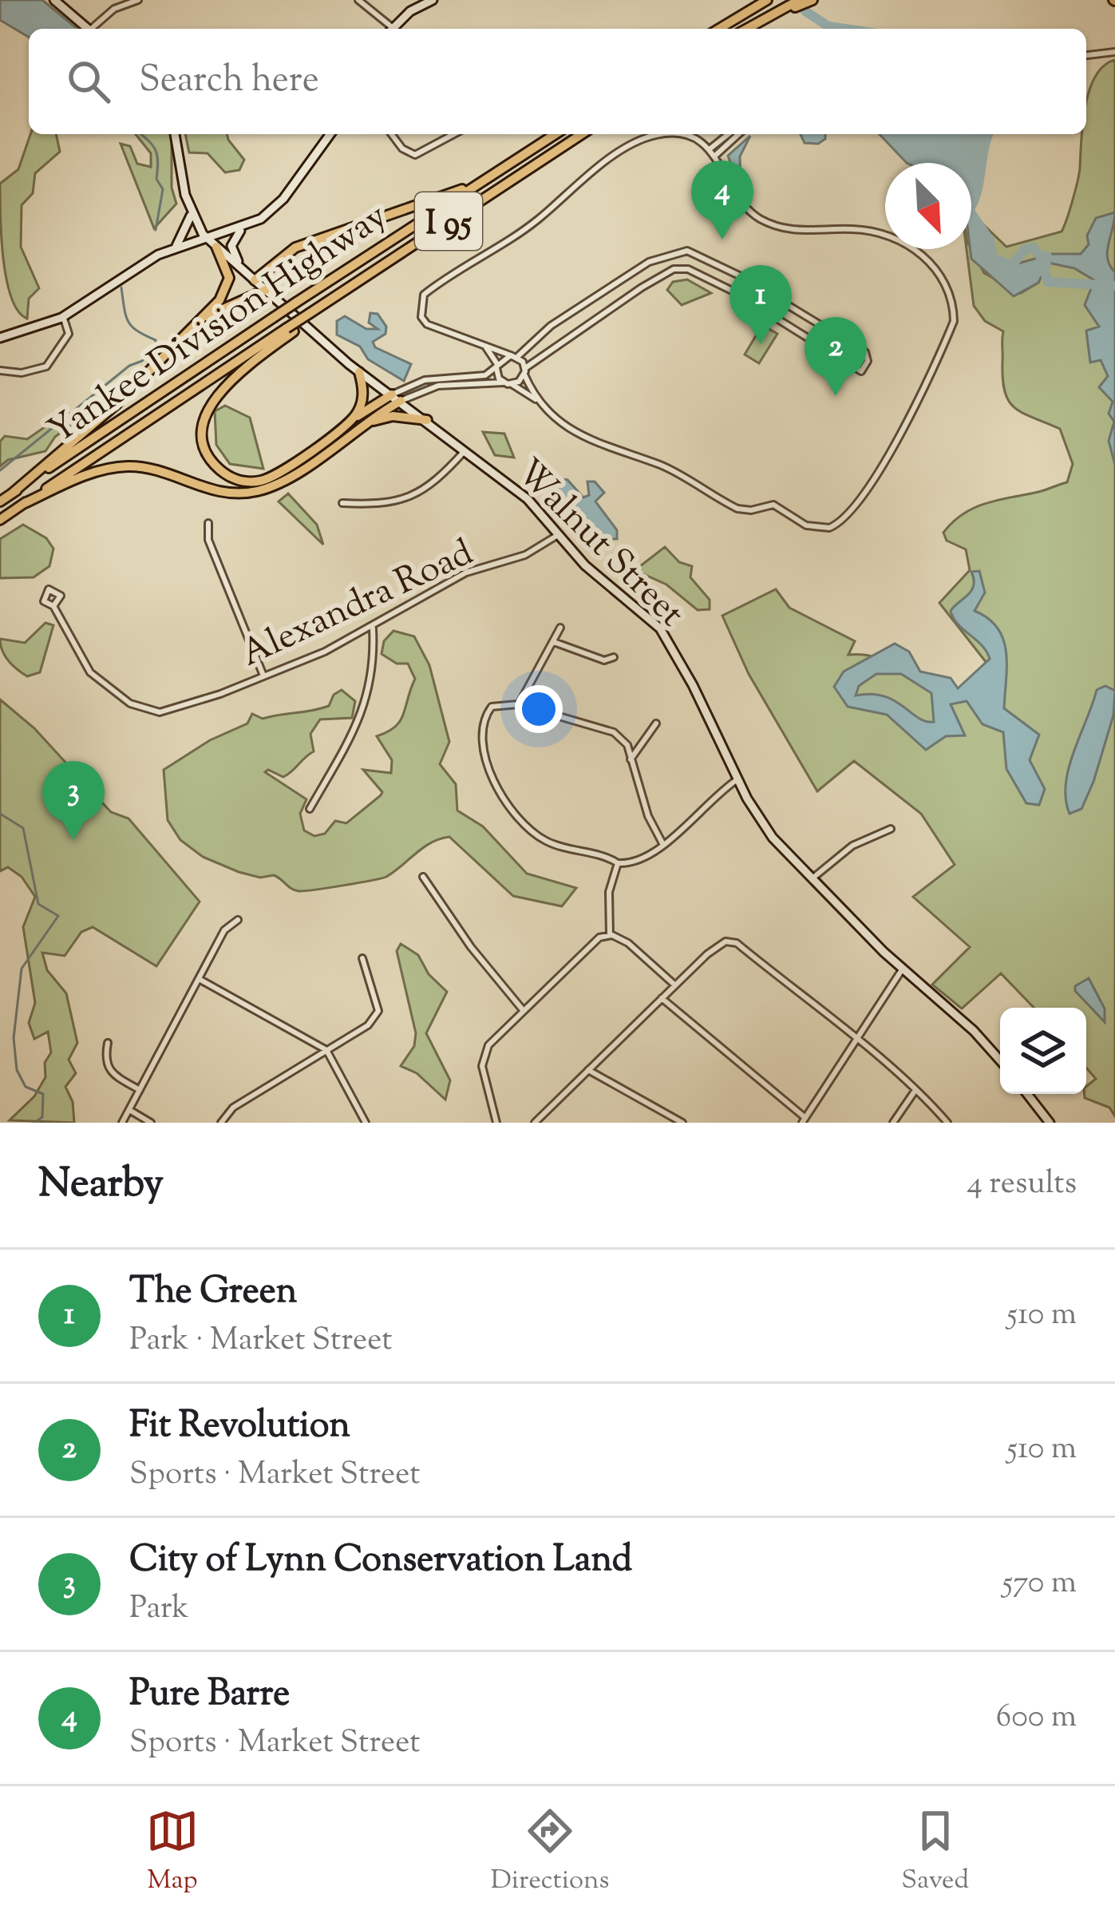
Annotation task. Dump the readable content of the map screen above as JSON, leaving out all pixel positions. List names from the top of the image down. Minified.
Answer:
{"streets":{"highway":["I 95","Yankee Division Highway"],"main road":["Walnut Street"],"street":["Alexandra Road"]},"crossings":[["Walnut Street","Alexandra Road"]],"north":"bottom right","page":{"search":"Search here","pins":["4","1","2","3"],"heading":["Nearby","4 results"],"list":[{"mark":"1","name":"The Green","note":"Park · Market Street","value":"510 m"},{"mark":"2","name":"Fit Revolution","note":"Sports · Market Street","value":"510 m"},{"mark":"3","name":"City of Lynn Conservation Land","note":"Park","value":"570 m"},{"mark":"4","name":"Pure Barre","note":"Sports · Market Street","value":"600 m"}],"nav":["Map","Directions","Saved"]}}
